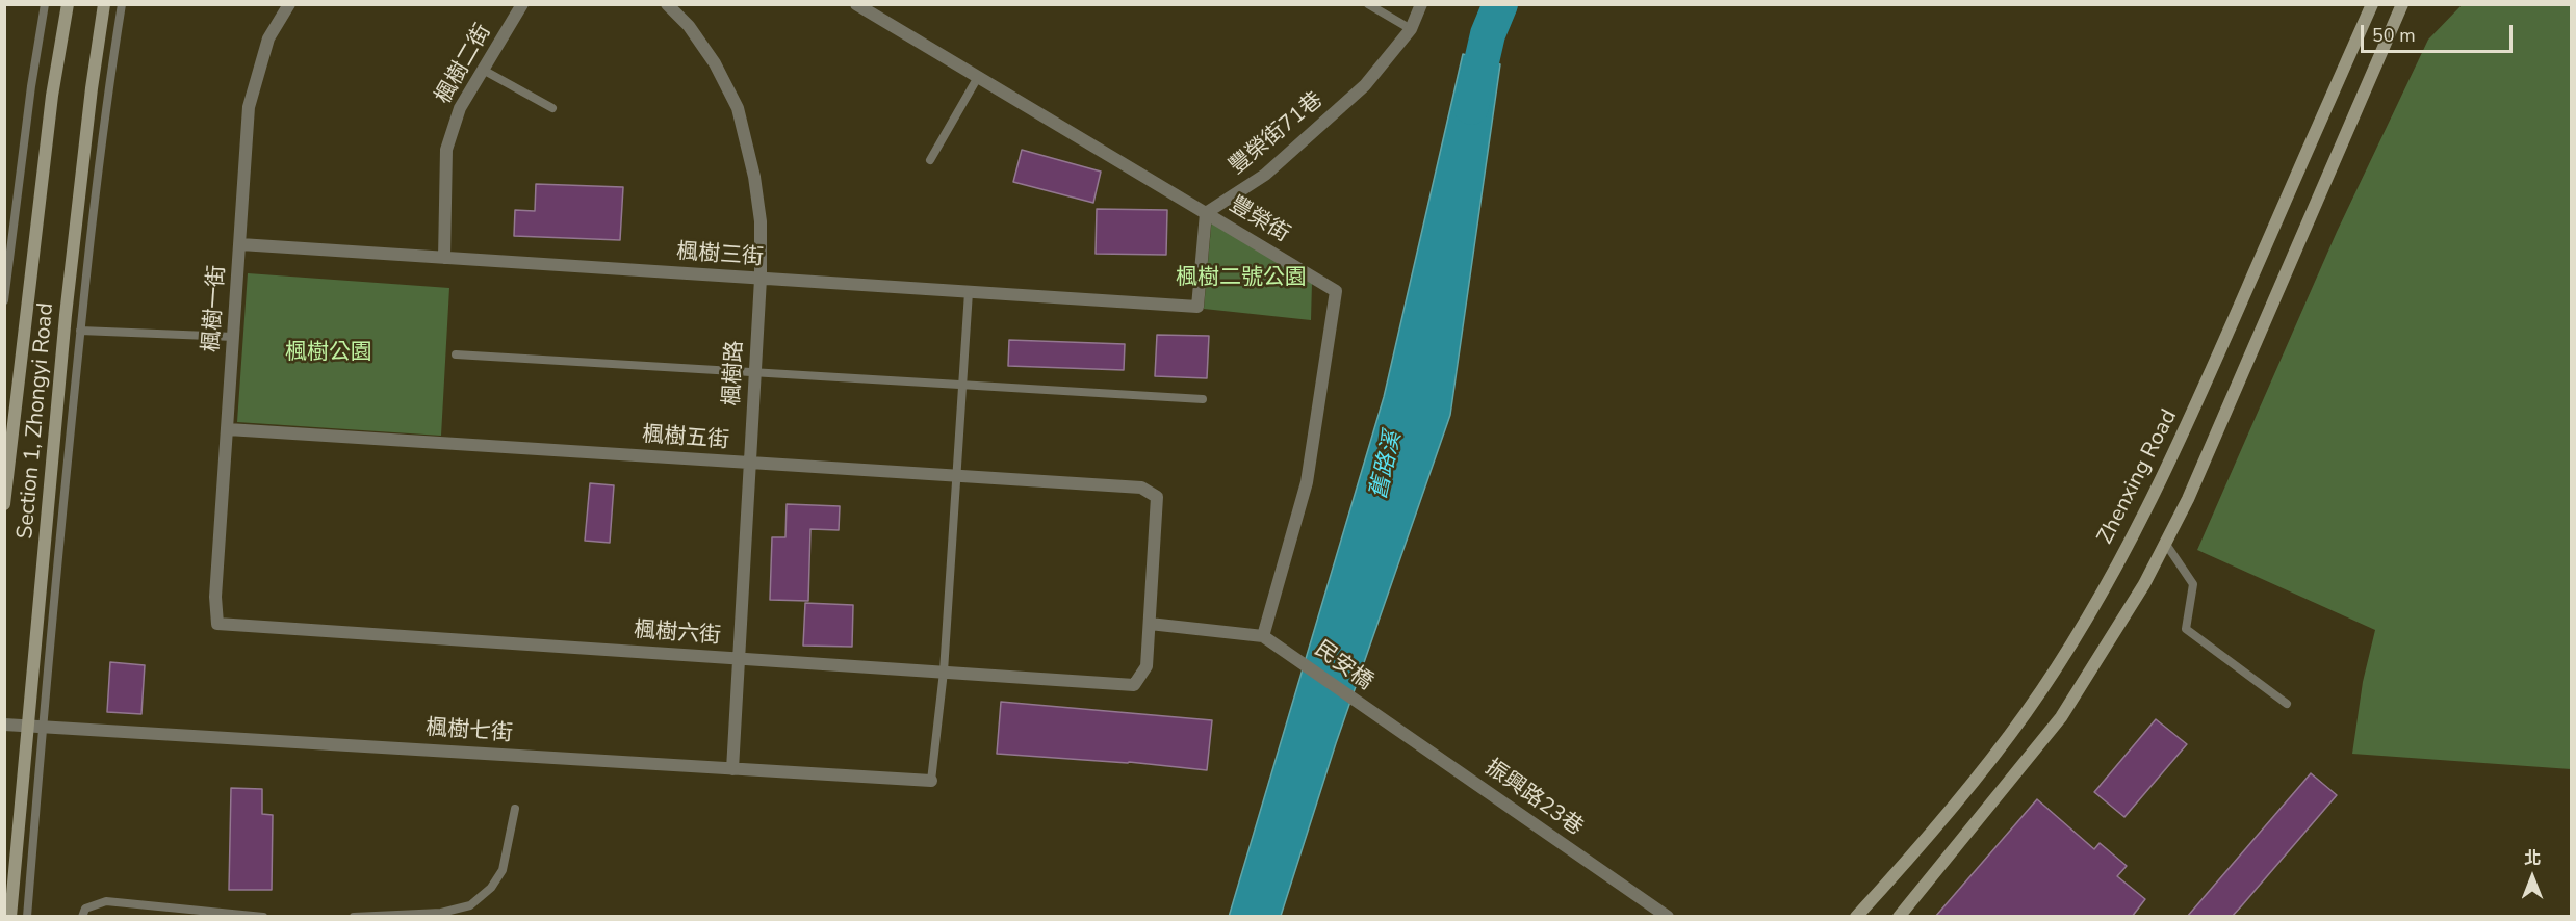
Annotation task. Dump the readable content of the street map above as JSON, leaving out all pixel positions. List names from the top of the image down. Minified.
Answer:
{"streets":{"street":["楓樹二街","豐榮街71巷","豐榮街","楓樹三街","楓樹一街","楓樹路","Section 1, Zhongyi Road","楓樹五街","Zhenxing Road","楓樹六街","民安橋","楓樹七街","振興路23巷"]},"crossings":[["楓樹二街","楓樹三街"],["豐榮街71巷","豐榮街"],["豐榮街71巷","楓樹三街"],["豐榮街","楓樹三街"],["豐榮街","民安橋"],["楓樹三街","楓樹一街"],["楓樹三街","楓樹路"],["楓樹一街","楓樹五街"],["楓樹一街","楓樹六街"],["楓樹路","楓樹五街"],["楓樹路","楓樹六街"],["楓樹路","楓樹七街"],["Section 1, Zhongyi Road","楓樹七街"],["楓樹五街","楓樹六街"],["民安橋","振興路23巷"]],"water":["舊路溪"],"parks":["楓樹二號公園","楓樹公園"],"scale_bar":"50 m","north":"top"}
